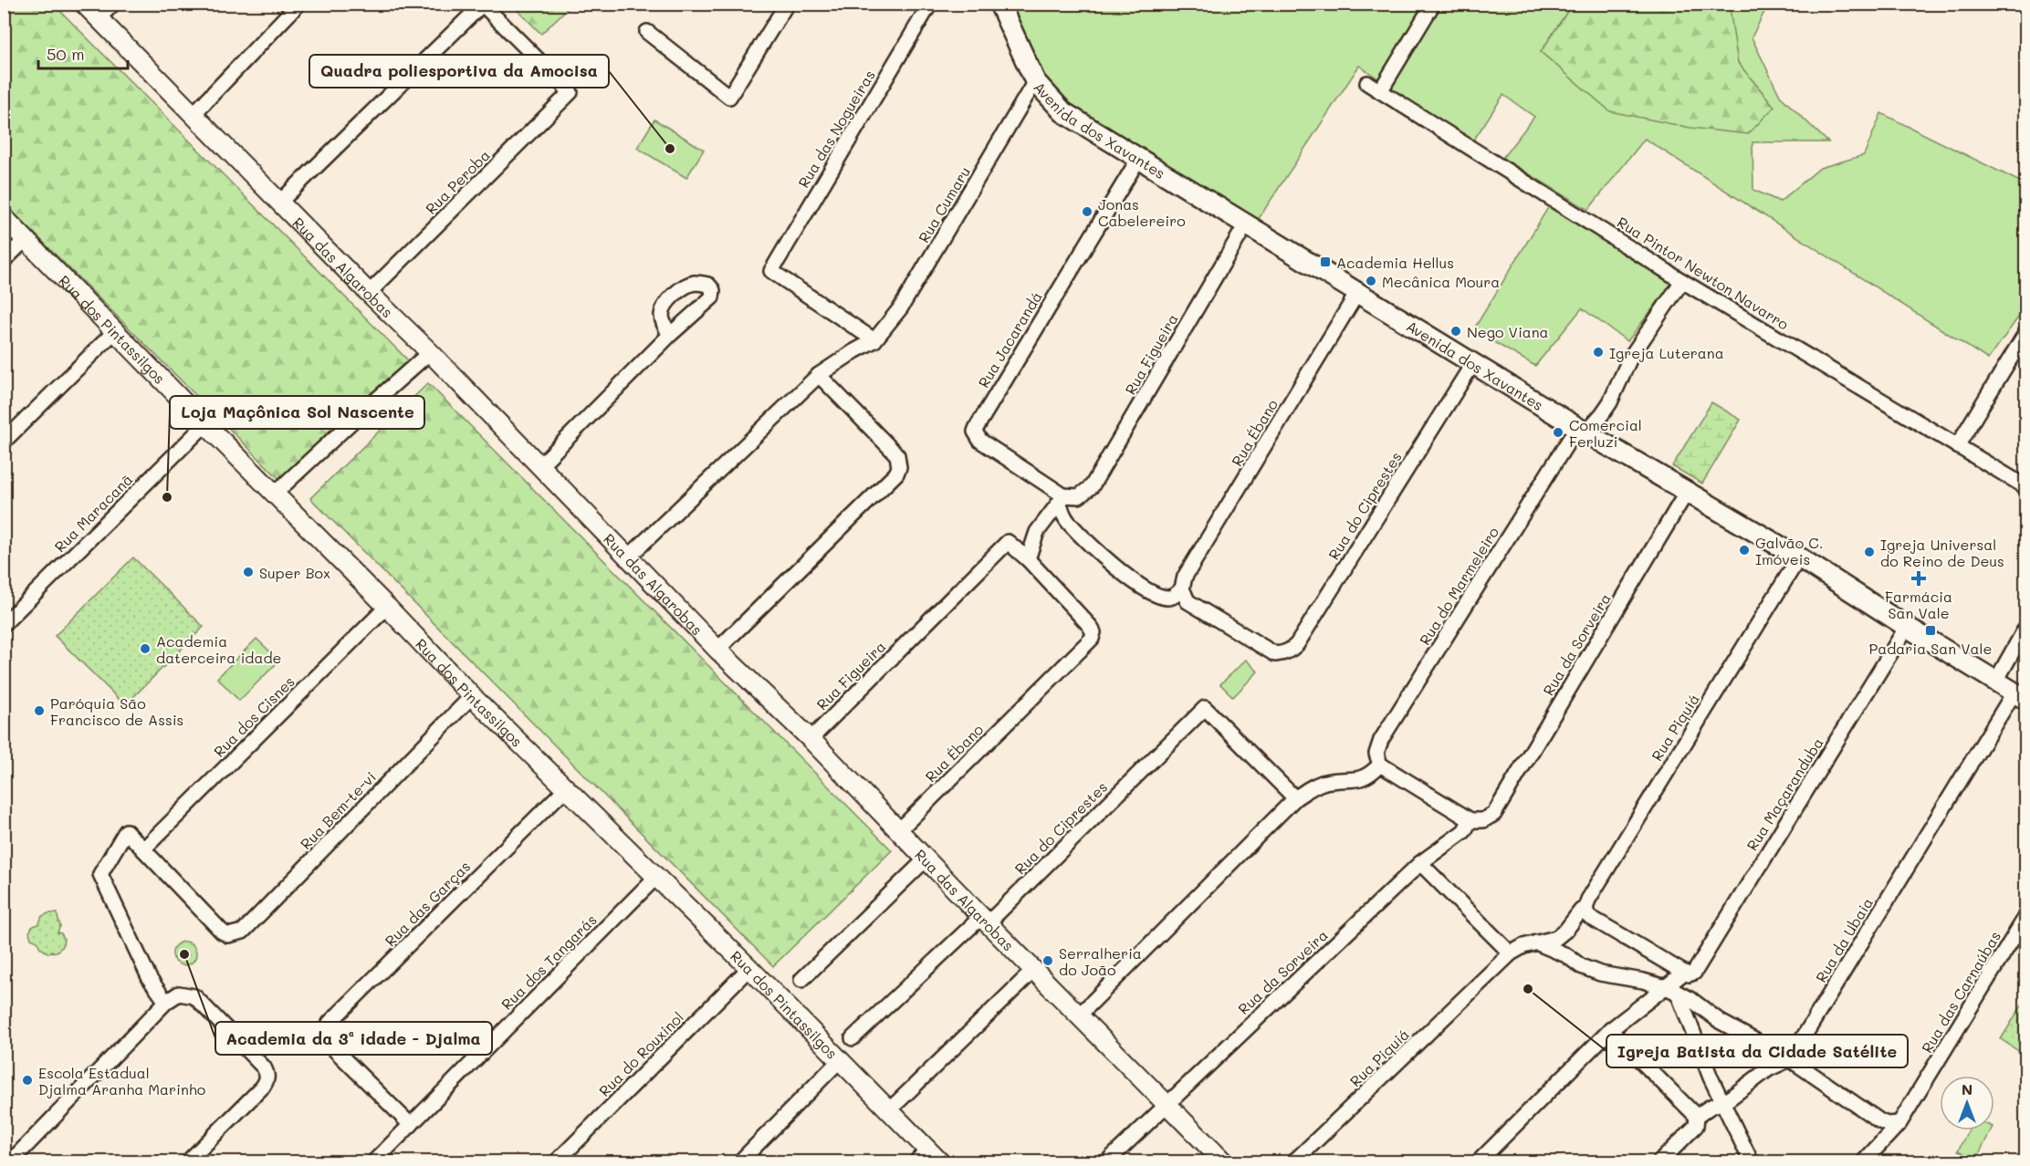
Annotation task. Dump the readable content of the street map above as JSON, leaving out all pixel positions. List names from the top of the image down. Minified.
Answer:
{"streets":{"main road":["Avenida dos Xavantes"],"street":["Rua das Nogueiras","Rua Peroba","Rua Cumaru","Rua das Algarobas","Rua Pintor Newton Navarro","Rua dos Pintassilgos","Rua Jacarandá","Rua Figueira","Rua Ébano","Rua do Ciprestes","Rua Maracanã","Rua do Marmeleiro","Rua da Sorveira","Rua dos Cisnes","Rua Piquiá","Rua Maçaranduba","Rua Bem-te-vi","Rua das Garças","Rua da Ubaia","Rua dos Tangarás","Rua das Carnaúbas","Rua do Rouxinol"]},"crossings":[["Avenida dos Xavantes","Rua Cumaru"],["Avenida dos Xavantes","Rua Jacarandá"],["Avenida dos Xavantes","Rua Figueira"],["Avenida dos Xavantes","Rua Ébano"],["Avenida dos Xavantes","Rua do Ciprestes"],["Avenida dos Xavantes","Rua do Marmeleiro"],["Avenida dos Xavantes","Rua da Sorveira"],["Avenida dos Xavantes","Rua Piquiá"],["Avenida dos Xavantes","Rua Maçaranduba"],["Avenida dos Xavantes","Rua da Ubaia"],["Rua das Nogueiras","Rua Cumaru"],["Rua Peroba","Rua das Algarobas"],["Rua das Algarobas","Rua Figueira"],["Rua das Algarobas","Rua Ébano"],["Rua das Algarobas","Rua do Ciprestes"],["Rua das Algarobas","Rua da Sorveira"],["Rua Pintor Newton Navarro","Rua do Marmeleiro"],["Rua dos Pintassilgos","Rua Maracanã"],["Rua dos Pintassilgos","Rua dos Cisnes"],["Rua dos Pintassilgos","Rua Bem-te-vi"],["Rua dos Pintassilgos","Rua das Garças"],["Rua dos Pintassilgos","Rua dos Tangarás"],["Rua dos Pintassilgos","Rua do Rouxinol"],["Rua Jacarandá","Rua Figueira"],["Rua Figueira","Rua Ébano"],["Rua Ébano","Rua do Ciprestes"],["Rua dos Cisnes","Rua Bem-te-vi"],["Rua das Garças","Rua dos Tangarás"]],"places":{"other":["Quadra poliesportiva da Amocisa","Jonas Cabelereiro","Mecânica Moura","Nego Viana","Igreja Luterana","Comercial Ferluzi","Loja Maçônica Sol Nascente","Galvão C. Imóveis","Igreja Universal do Reino de Deus","Super Box","Academia daterceira idade","Paróquia São Francisco de Assis","Academia da 3ª idade - Djalma","Serralheria do João","Igreja Batista da Cidade Satélite","Escola Estadual Djalma Aranha Marinho"],"transit":["Academia Hellus","Padaria San Vale"],"health":["Farmácia San Vale"]},"scale_bar":"50 m","north":"top"}
